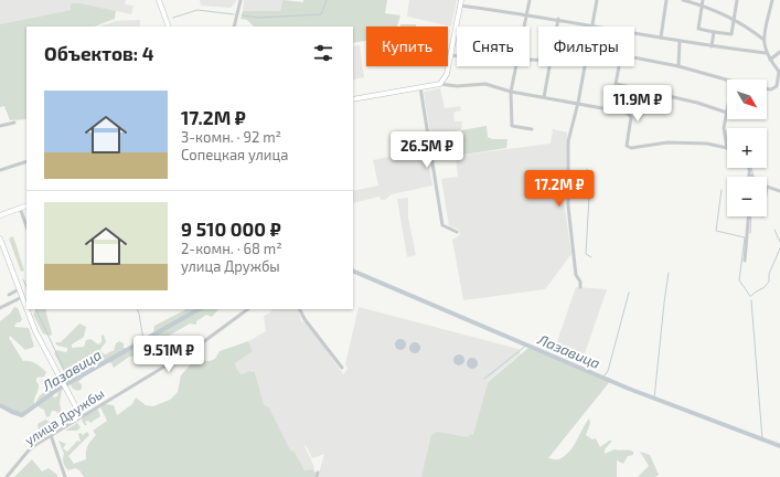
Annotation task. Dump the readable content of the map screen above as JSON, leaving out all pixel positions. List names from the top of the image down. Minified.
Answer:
{"streets":{"street":["улица Дружбы"]},"water":["Лазавица"],"north":"bottom right","page":{"chip":["Купить","Снять","Фильтры"],"heading":"Объектов: 4","map_buttons":["+","−"],"list":[{"name":"17.2M ₽","note":"3-комн. · 92 m² · Сопецкая улица"},{"name":"9 510 000 ₽","note":"2-комн. · 68 m² · улица Дружбы"}],"price":["11.9M ₽","26.5M ₽","17.2M ₽","9.51M ₽"]}}
